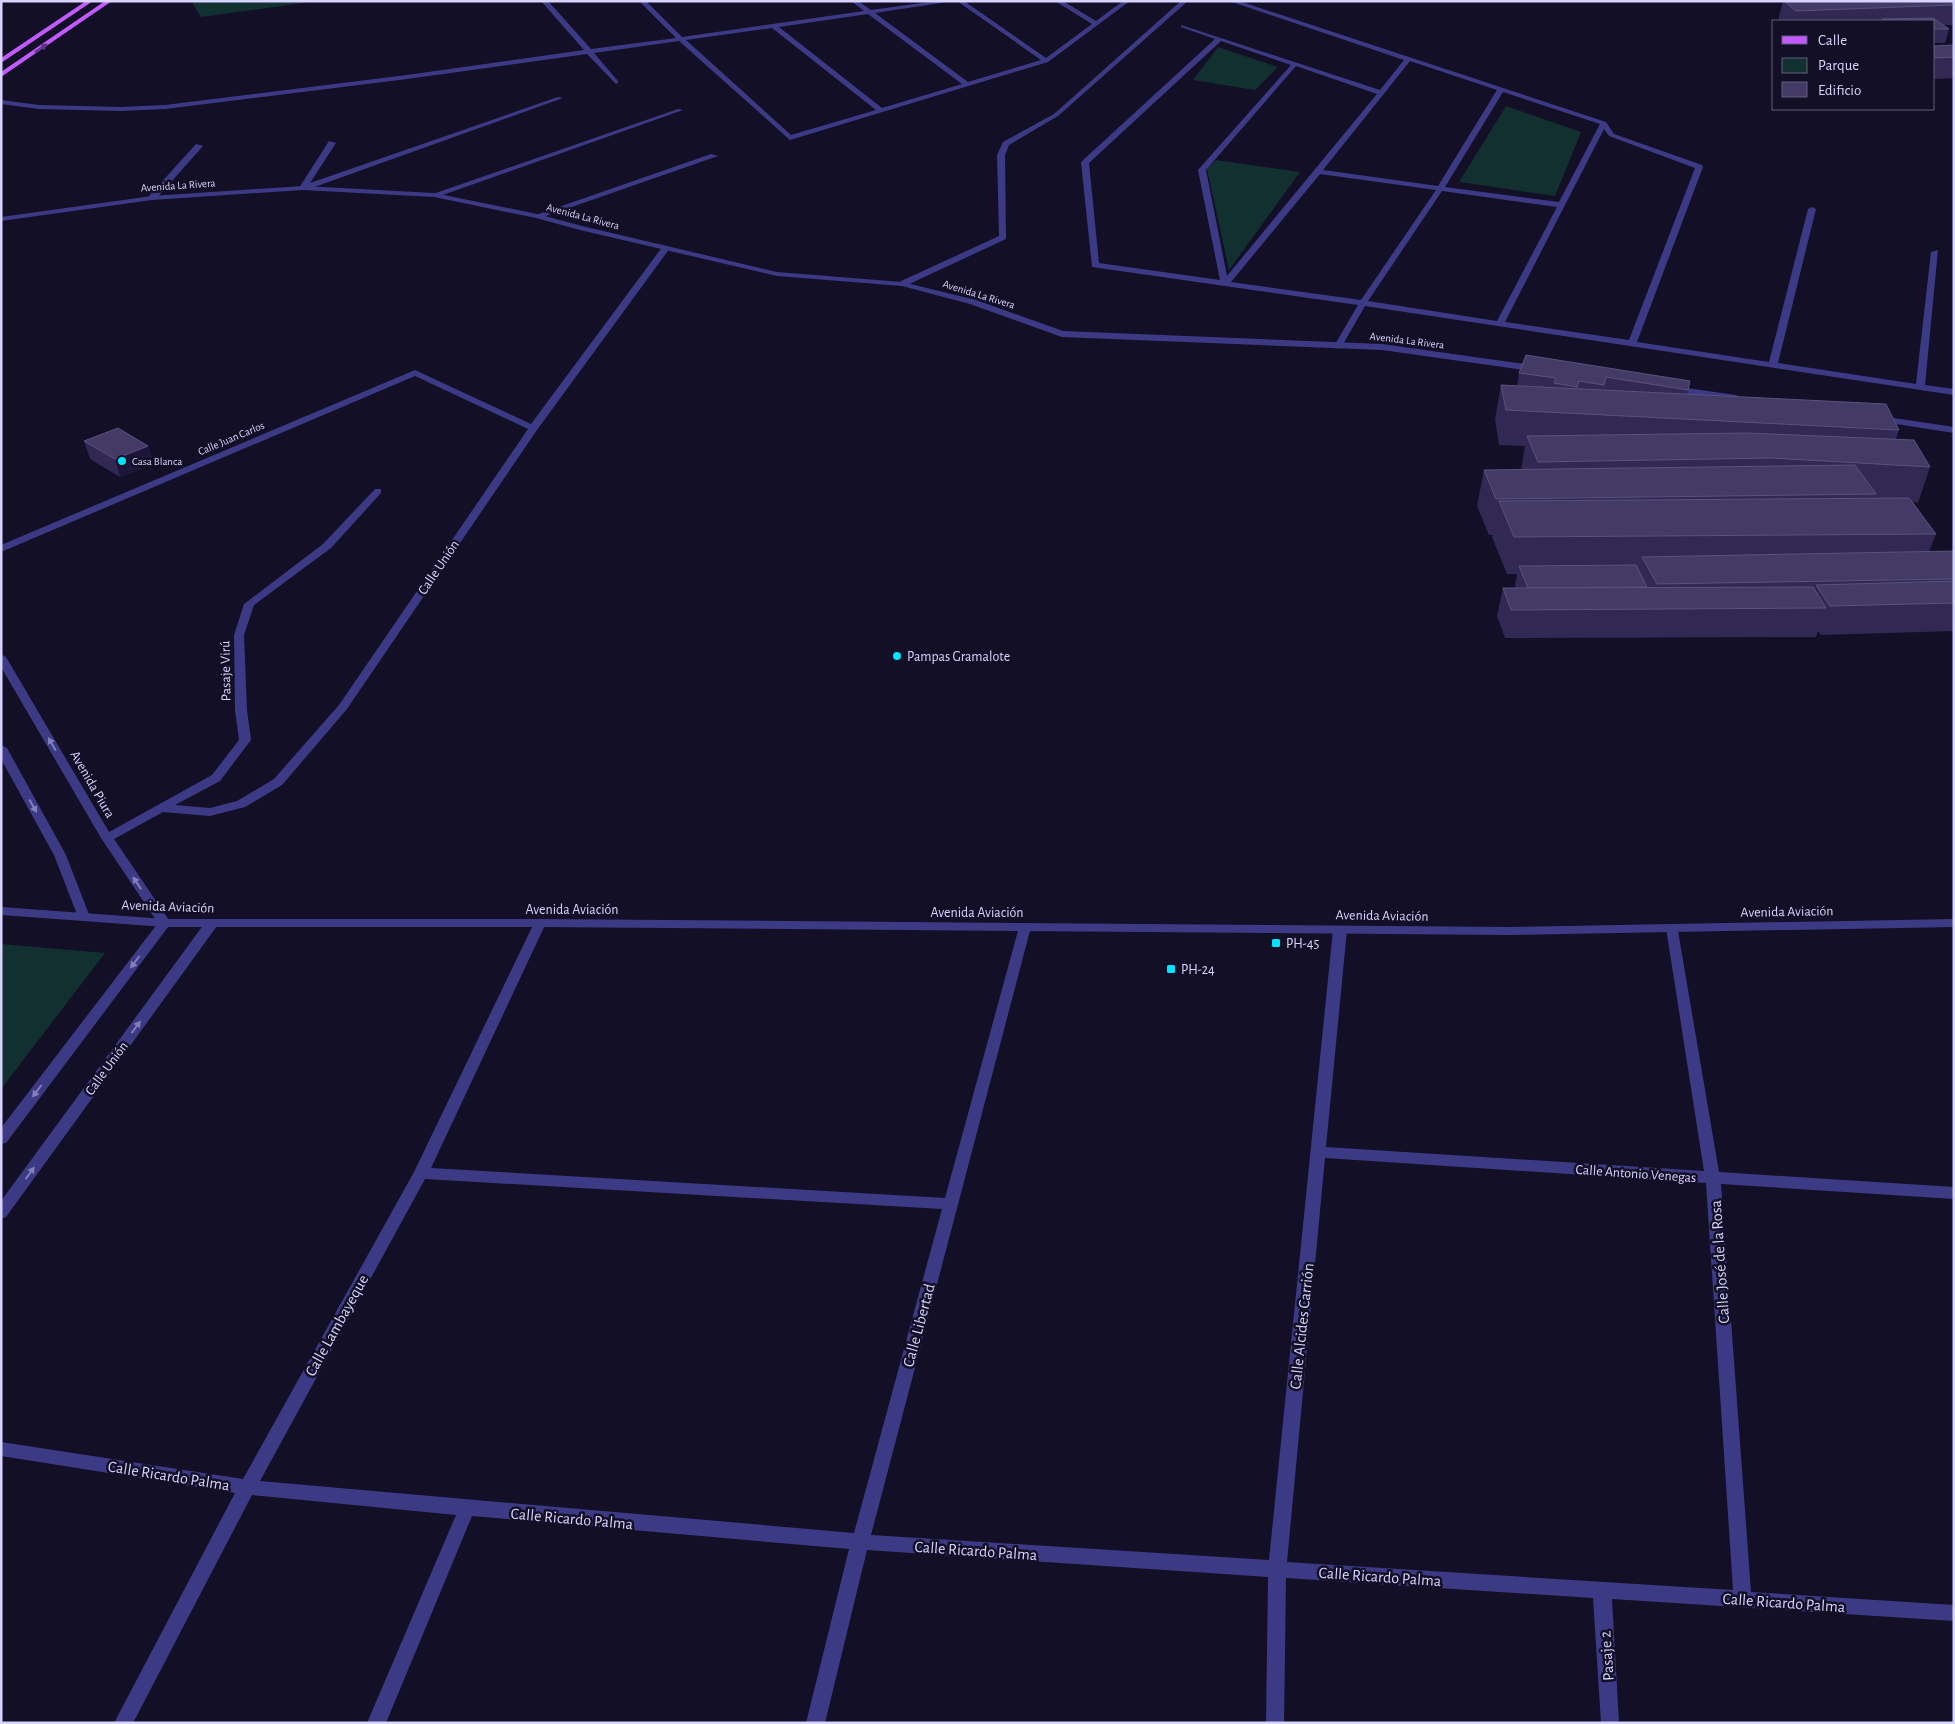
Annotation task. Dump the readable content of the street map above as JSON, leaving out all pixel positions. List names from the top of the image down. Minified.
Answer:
{"streets":{"street":["Avenida La Rivera","Calle Juan Carlos","Calle Unión","Pasaje Virú","Avenida Piura","Avenida Aviación","Calle Antonio Venegas","Calle José de la Rosa","Calle Lambayeque","Calle Libertad","Calle Alcides Carrión","Calle Ricardo Palma","Pasaje 2"]},"crossings":[["Avenida La Rivera","Calle Unión"],["Calle Juan Carlos","Calle Unión"],["Calle Unión","Pasaje Virú"],["Calle Unión","Avenida Aviación"],["Pasaje Virú","Avenida Piura"],["Avenida Piura","Avenida Aviación"],["Avenida Aviación","Calle José de la Rosa"],["Avenida Aviación","Calle Lambayeque"],["Avenida Aviación","Calle Libertad"],["Avenida Aviación","Calle Alcides Carrión"],["Calle Antonio Venegas","Calle José de la Rosa"],["Calle Antonio Venegas","Calle Alcides Carrión"],["Calle José de la Rosa","Calle Ricardo Palma"],["Calle Lambayeque","Calle Ricardo Palma"],["Calle Libertad","Calle Ricardo Palma"],["Calle Alcides Carrión","Calle Ricardo Palma"],["Calle Ricardo Palma","Pasaje 2"]],"places":{"other":["Casa Blanca","Pampas Gramalote"],"transit":["PH-45","PH-24"]},"legend":["Calle","Parque","Edificio"]}
